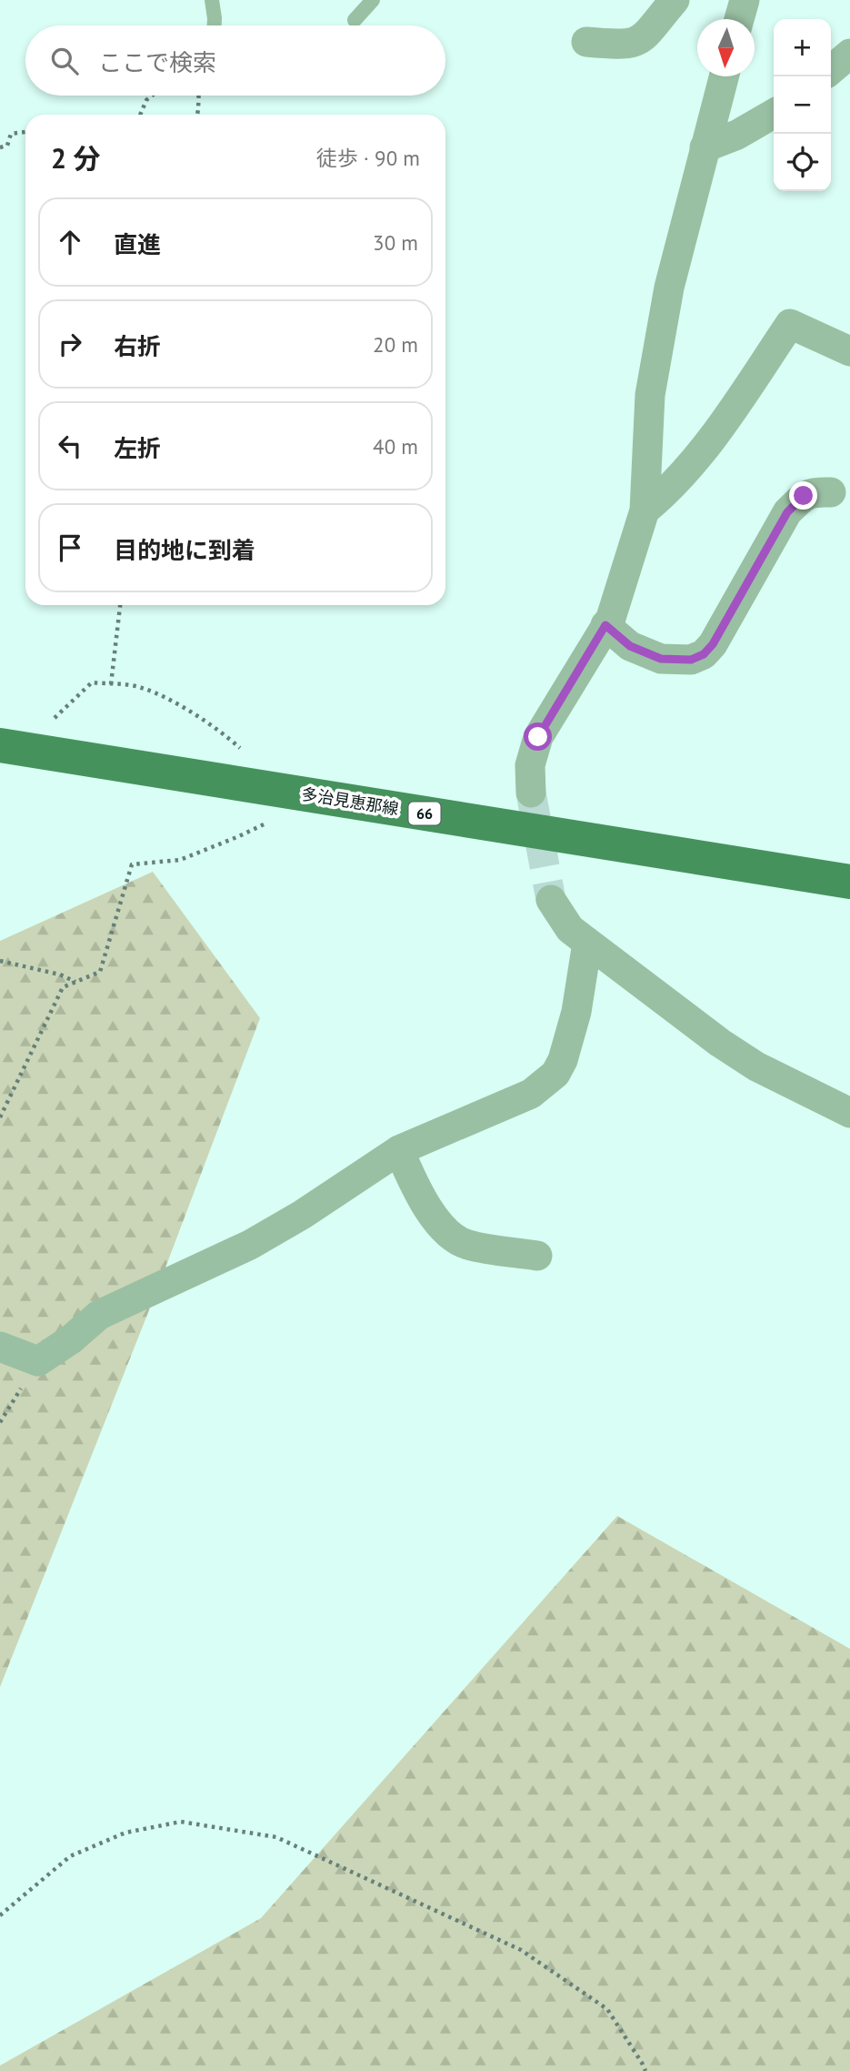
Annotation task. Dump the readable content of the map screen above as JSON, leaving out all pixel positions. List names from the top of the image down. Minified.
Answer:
{"streets":{"main road":["多治見恵那線","66"]},"north":"bottom","page":{"map_buttons":["+","−"],"search":"ここで検索","heading":["2 分","徒歩 · 90 m"],"list":[["直進","30 m"],["右折","20 m"],["左折","40 m"],"目的地に到着"]}}
